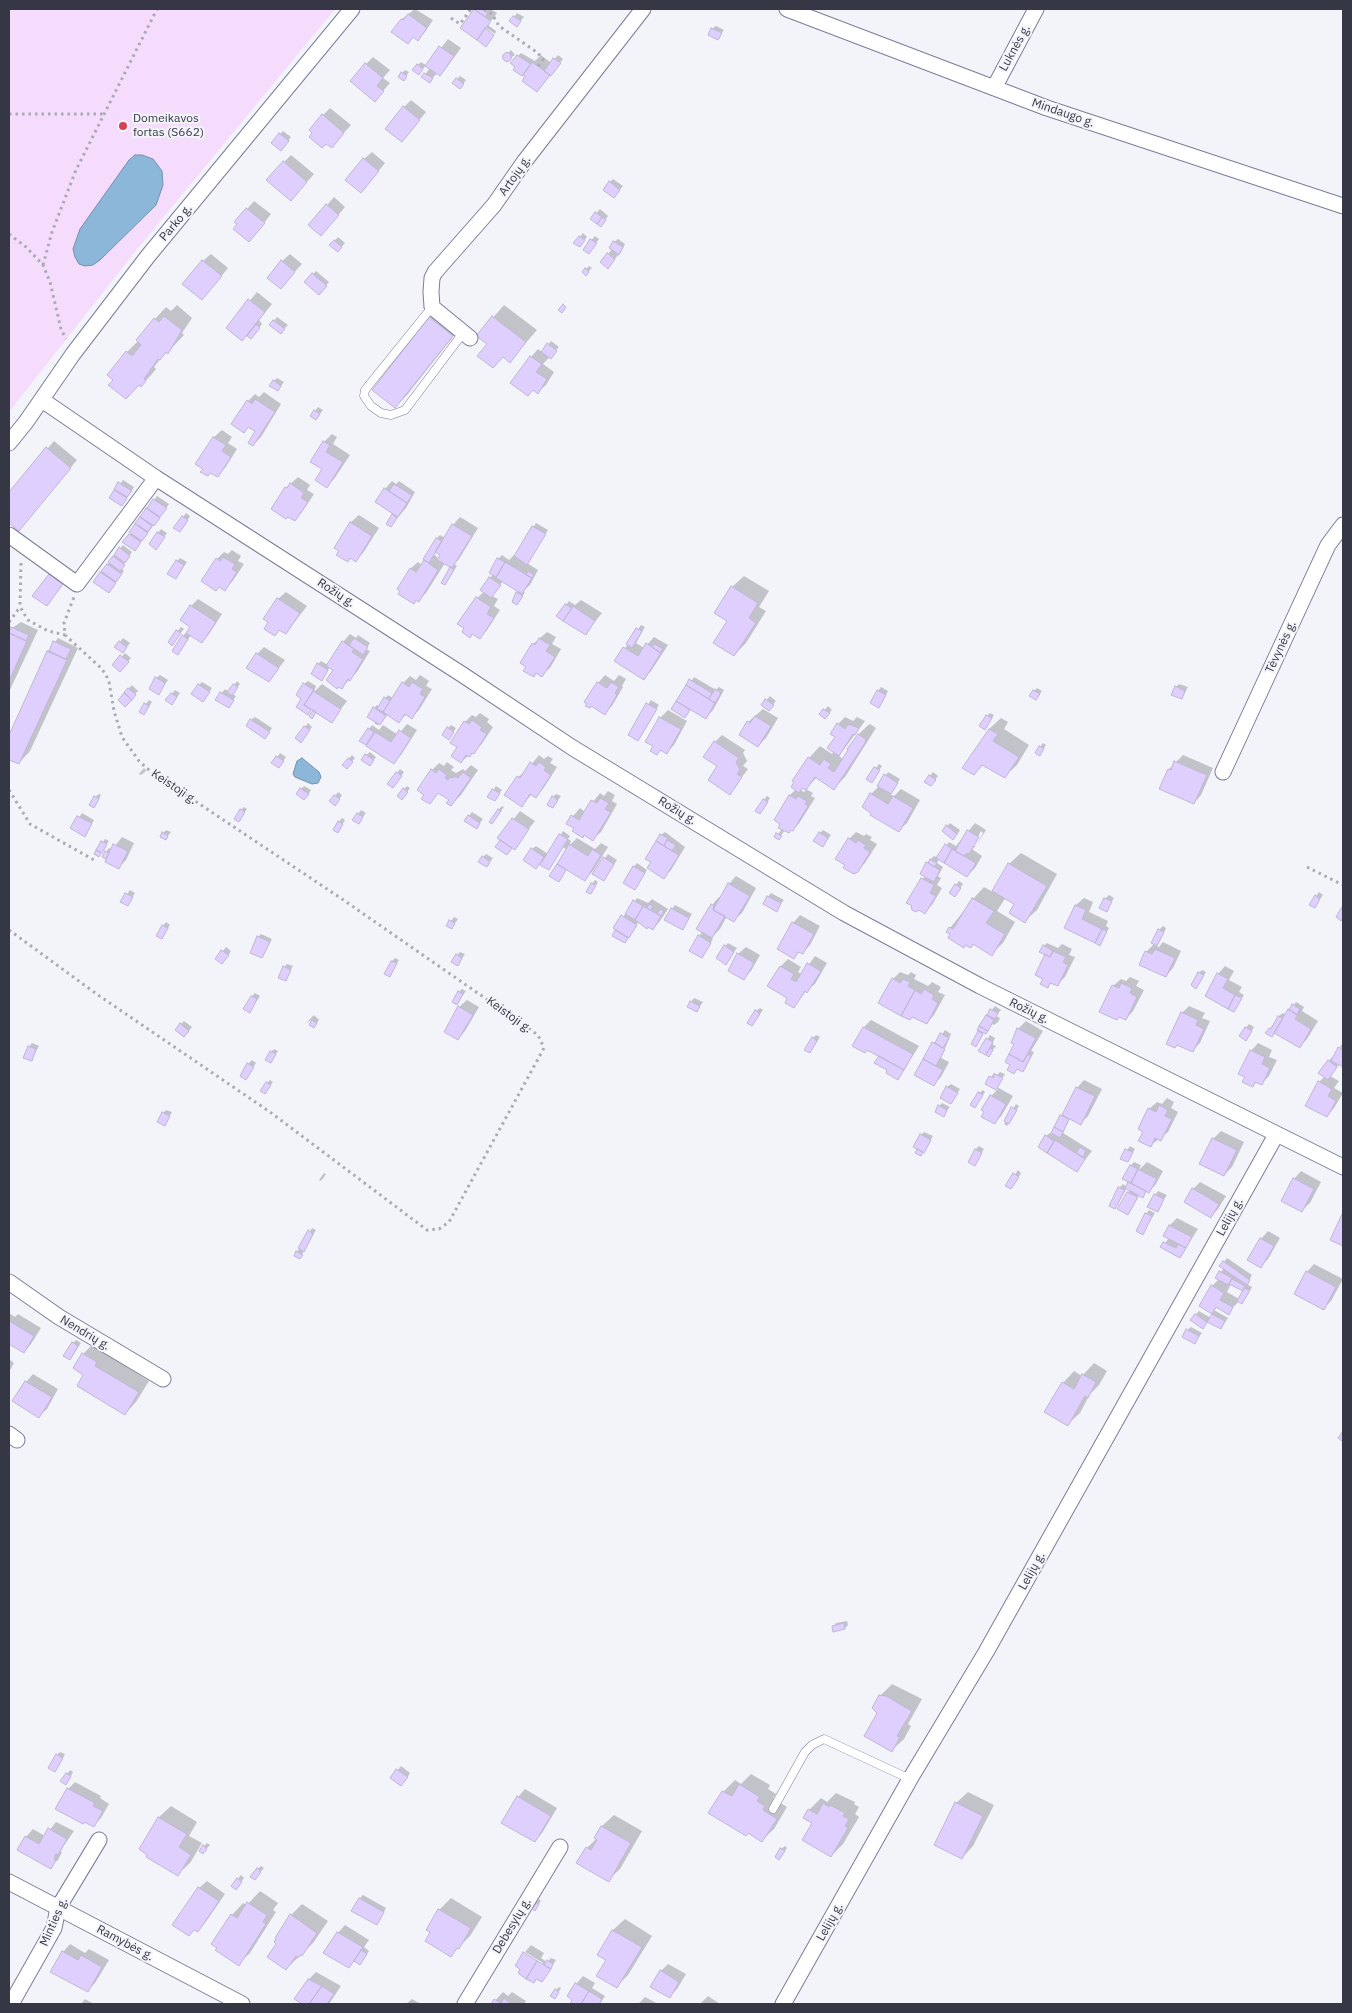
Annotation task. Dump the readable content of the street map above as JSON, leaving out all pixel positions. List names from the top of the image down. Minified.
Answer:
{"streets":{"street":["Luknės g.","Mindaugo g.","Artojų g.","Parko g.","Rožių g.","Tėvynės g.","Lelijų g.","Nendrių g.","Minties g.","Debesylų g.","Ramybės g."],"path":["Keistoji g."]},"crossings":[["Luknės g.","Mindaugo g."],["Parko g.","Rožių g."],["Rožių g.","Lelijų g."],["Minties g.","Ramybės g."]],"places":["Domeikavos fortas (S662)"]}
